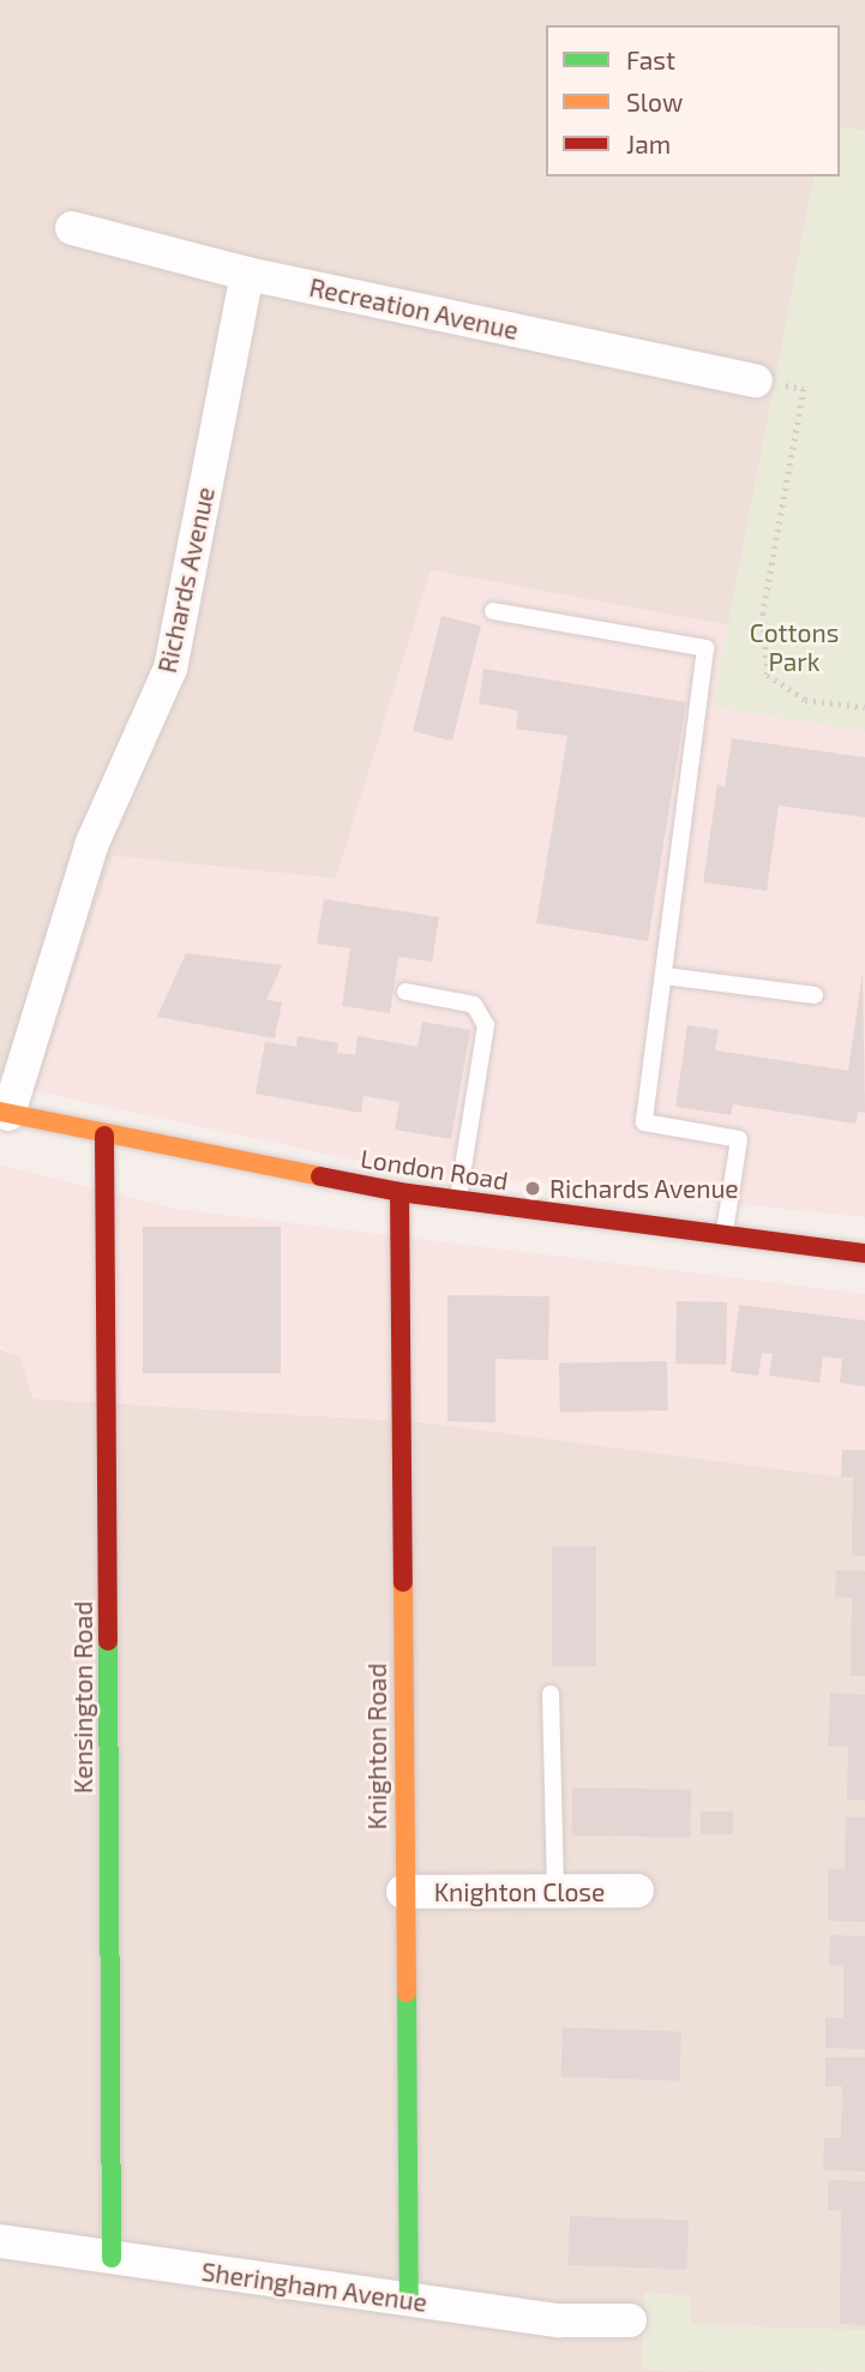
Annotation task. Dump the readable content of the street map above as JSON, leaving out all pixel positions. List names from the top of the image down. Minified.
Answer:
{"streets":{"street":["Recreation Avenue","Richards Avenue","London Road","Kensington Road","Knighton Road","Knighton Close","Sheringham Avenue"]},"crossings":[["Recreation Avenue","Richards Avenue"],["Richards Avenue","London Road"],["London Road","Kensington Road"],["London Road","Knighton Road"],["Kensington Road","Sheringham Avenue"],["Knighton Road","Knighton Close"],["Knighton Road","Sheringham Avenue"]],"parks":["Cottons Park"],"places":["Richards Avenue"],"legend":["Fast","Slow","Jam"]}
